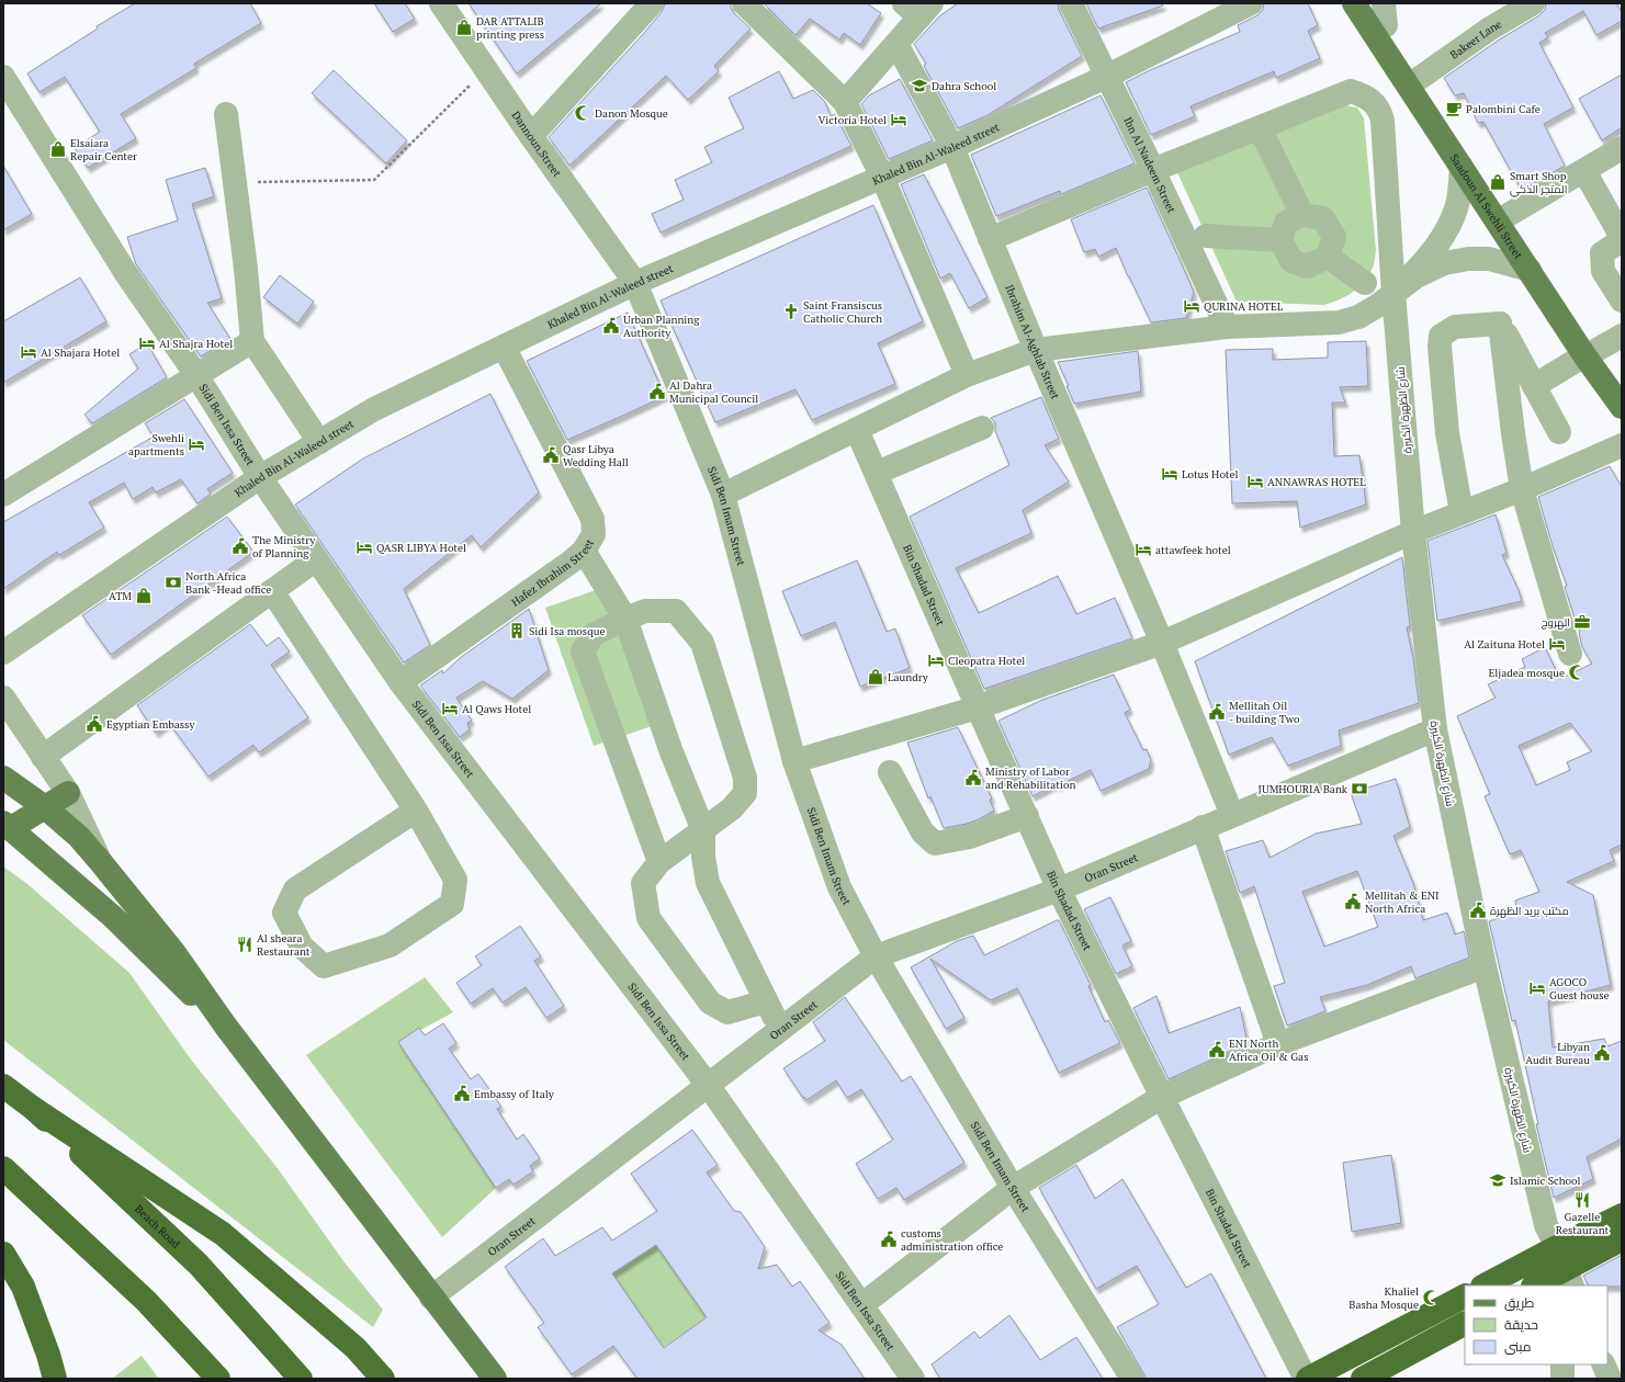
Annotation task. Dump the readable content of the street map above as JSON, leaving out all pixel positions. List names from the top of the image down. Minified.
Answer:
{"streets":{"highway":["Beach Road"],"main road":["Saadoun Al Swehli Street"],"street":["Bakeer Lane","Dannoun ٍStreet","Khaled Bin Al-Waleed street","Ibn Al Nadeem Street","Ibrahim Al-Aghlab Street","شارع الظهرة الكبيرة","Sidi Ben Issa Street","Sidi Ben Imam Street","Hafez Ibrahim Street","Bin Shadad Street","Oran Street"]},"crossings":[["Bakeer Lane","Saadoun Al Swehli Street"],["Dannoun ٍStreet","Khaled Bin Al-Waleed street"],["Dannoun ٍStreet","Sidi Ben Imam Street"],["Khaled Bin Al-Waleed street","Ibn Al Nadeem Street"],["Khaled Bin Al-Waleed street","Ibrahim Al-Aghlab Street"],["Khaled Bin Al-Waleed street","Sidi Ben Issa Street"],["Khaled Bin Al-Waleed street","Sidi Ben Imam Street"],["Khaled Bin Al-Waleed street","Hafez Ibrahim Street"],["Ibn Al Nadeem Street","شارع الظهرة الكبيرة"],["Ibrahim Al-Aghlab Street","شارع الظهرة الكبيرة"],["Ibrahim Al-Aghlab Street","Oran Street"],["شارع الظهرة الكبيرة","Oran Street"],["Sidi Ben Issa Street","Hafez Ibrahim Street"],["Sidi Ben Issa Street","Oran Street"],["Sidi Ben Imam Street","Oran Street"],["Bin Shadad Street","Oran Street"]],"places":{"shop":["DAR ATTALIB printing press","Elsaiara Repair Center","Smart Shop المتجر الذكي","ATM","Laundry"],"school or university":["Dahra School","Islamic School"],"cafe":["Palombini Cafe"],"mosque":["Danon Mosque","Eljadea mosque","Khaliel Basha Mosque"],"hotel":["Victoria Hotel","QURINA HOTEL","Al Shajra Hotel","Al Shajara Hotel","Swehli apartments","Lotus Hotel","ANNAWRAS HOTEL","QASR LIBYA Hotel","attawfeek hotel","Al Zaituna Hotel","Cleopatra Hotel","Al Qaws Hotel","AGOCO Guest house"],"church":["Saint Fransiscus Catholic Church"],"public building":["Urban Planning Authority","Al Dahra Municipal Council","Qasr Libya Wedding Hall","The Ministry of Planning","Mellitah Oil - building Two","Egyptian Embassy","Ministry of Labor and Rehabilitation","Mellitah & ENI North Africa","مكتب بريد الظهرة","ENI North Africa Oil & Gas","Libyan Audit Bureau","Embassy of Italy","customs administration office"],"bank":["North Africa Bank -Head office","JUMHOURIA Bank"],"office":["الهروج"],"building":["Sidi Isa mosque"],"restaurant":["Al sheara Restaurant","Gazelle Restaurant"]},"legend":["طريق","حديقة","مبنى"]}
